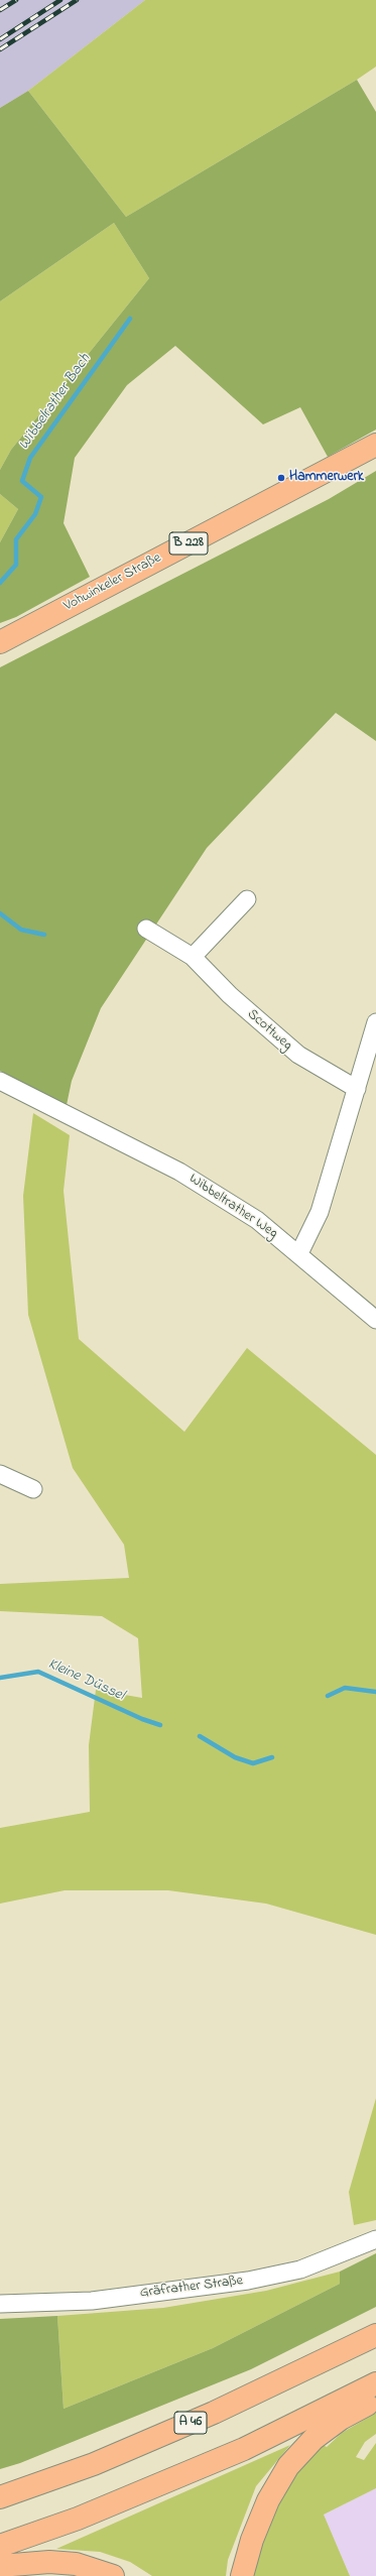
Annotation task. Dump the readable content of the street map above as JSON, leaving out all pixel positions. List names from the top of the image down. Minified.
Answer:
{"streets":{"main road":["B 228","Vohwinkeler Straße","A 46"],"street":["Scottweg","Wibbeltrather Weg","Gräfrather Straße"]},"water":["Wibbelrather Bach","Kleine Düssel"],"places":["Hammerwerk"]}
